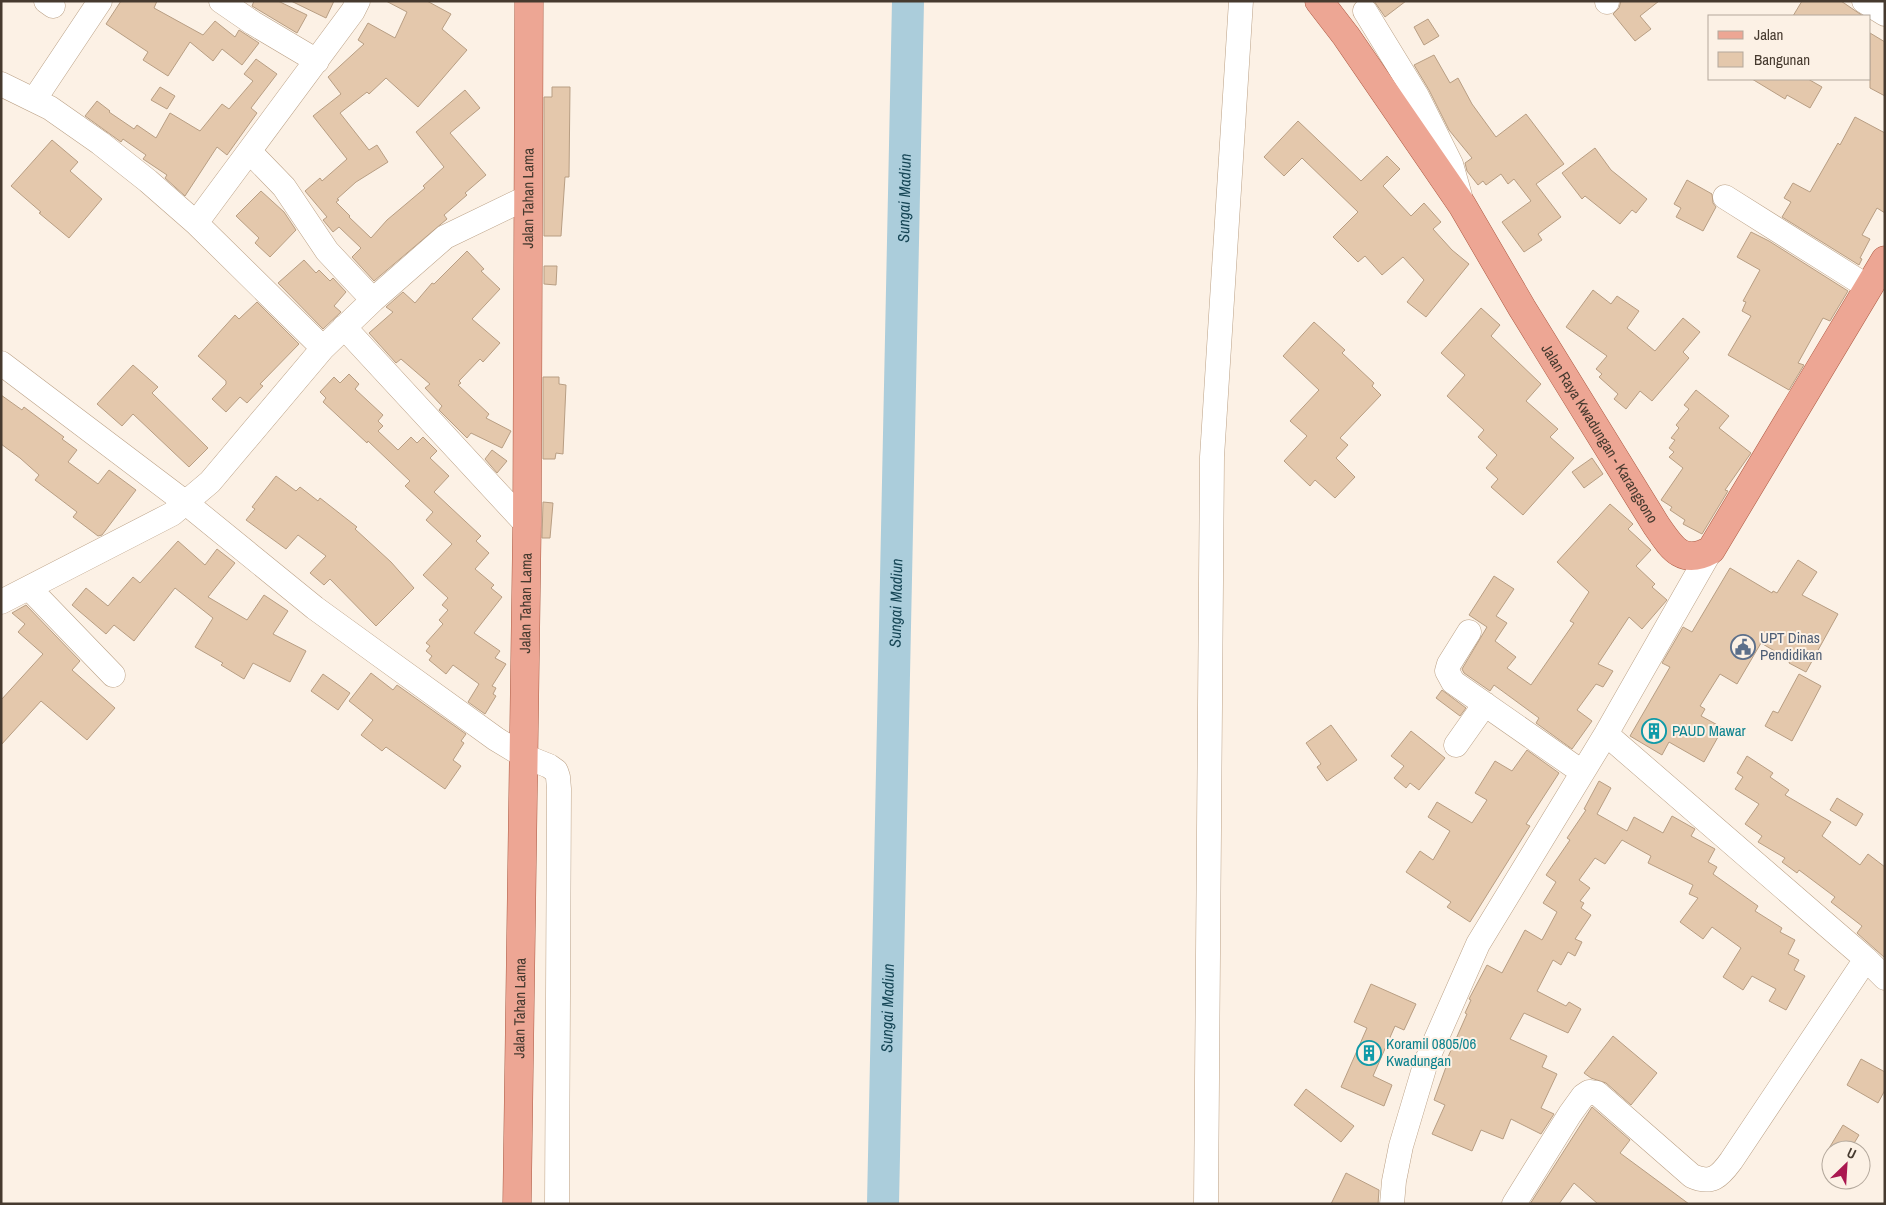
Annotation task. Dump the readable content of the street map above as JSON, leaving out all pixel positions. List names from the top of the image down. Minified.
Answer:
{"streets":{"main road":["Jalan Tahan Lama","Jalan Raya Kwadungan - Karangsono"]},"water":["Sungai Madiun"],"places":{"public building":["UPT Dinas Pendidikan"],"building":["PAUD Mawar","Koramil 0805/06 Kwadungan"]},"legend":["Jalan","Bangunan"],"north":"top right"}
